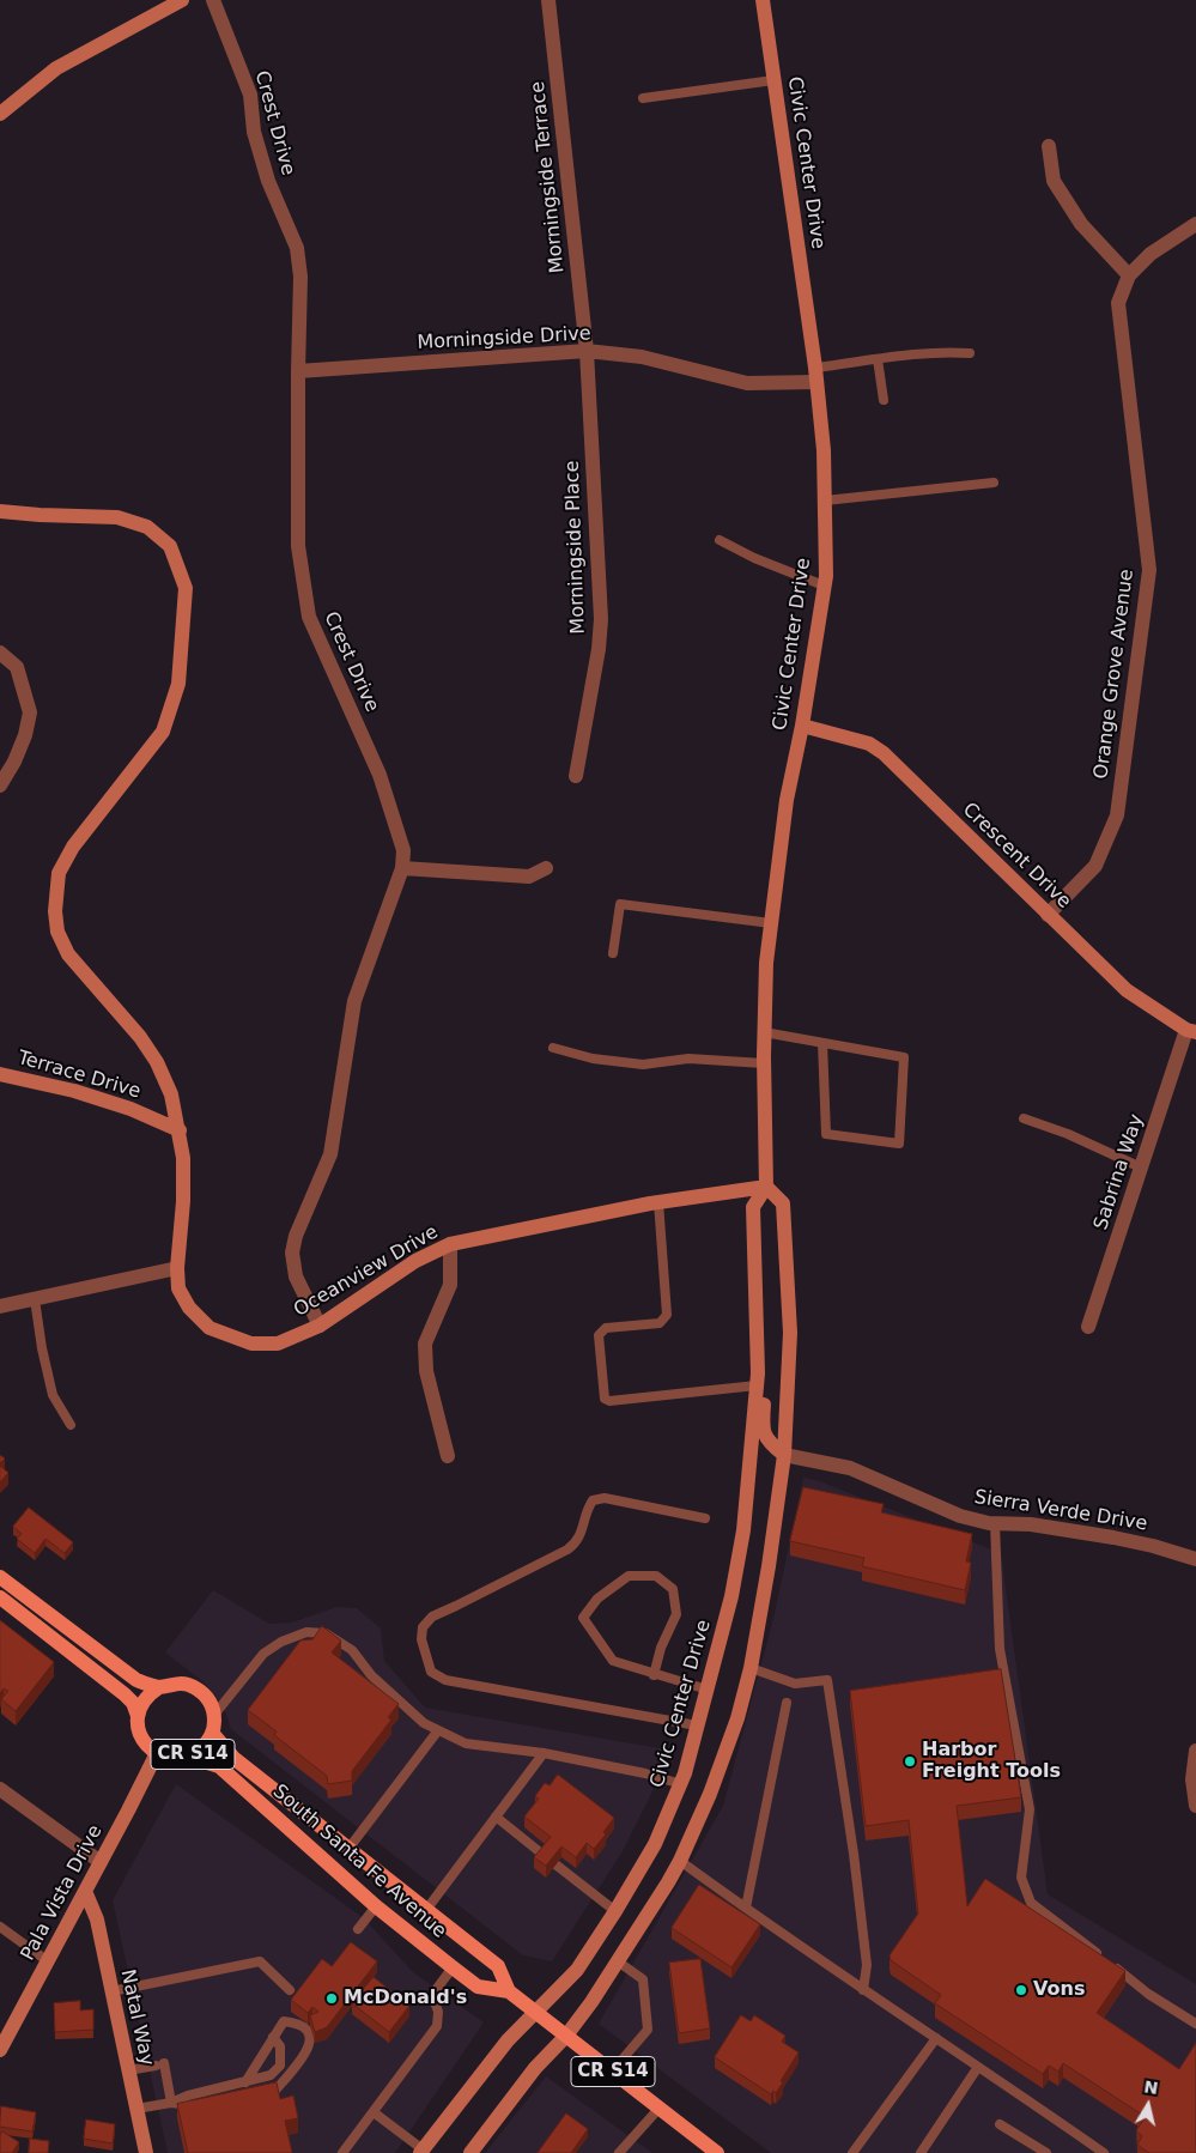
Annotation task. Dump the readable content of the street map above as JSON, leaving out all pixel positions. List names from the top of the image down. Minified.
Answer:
{"streets":{"main road":["Civic Center Drive","Crescent Drive","Terrace Drive","Oceanview Drive","CR S14","South Santa Fe Avenue","Pala Vista Drive","Natal Way"],"street":["Crest Drive","Morningside Terrace","Morningside Drive","Morningside Place","Orange Grove Avenue","Sabrina Way","Sierra Verde Drive"]},"crossings":[["Crest Drive","Morningside Drive"],["Crest Drive","Oceanview Drive"],["Civic Center Drive","Morningside Drive"],["Civic Center Drive","Crescent Drive"],["Civic Center Drive","Oceanview Drive"],["Civic Center Drive","South Santa Fe Avenue"],["Morningside Terrace","Morningside Drive"],["Morningside Terrace","Morningside Place"],["Morningside Drive","Morningside Place"],["Orange Grove Avenue","Crescent Drive"],["Crescent Drive","Sabrina Way"],["Terrace Drive","Oceanview Drive"],["CR S14","South Santa Fe Avenue"],["CR S14","Pala Vista Drive"],["South Santa Fe Avenue","Pala Vista Drive"],["Pala Vista Drive","Natal Way"]],"places":["Harbor Freight Tools","Vons","McDonald's"],"north":"top"}
